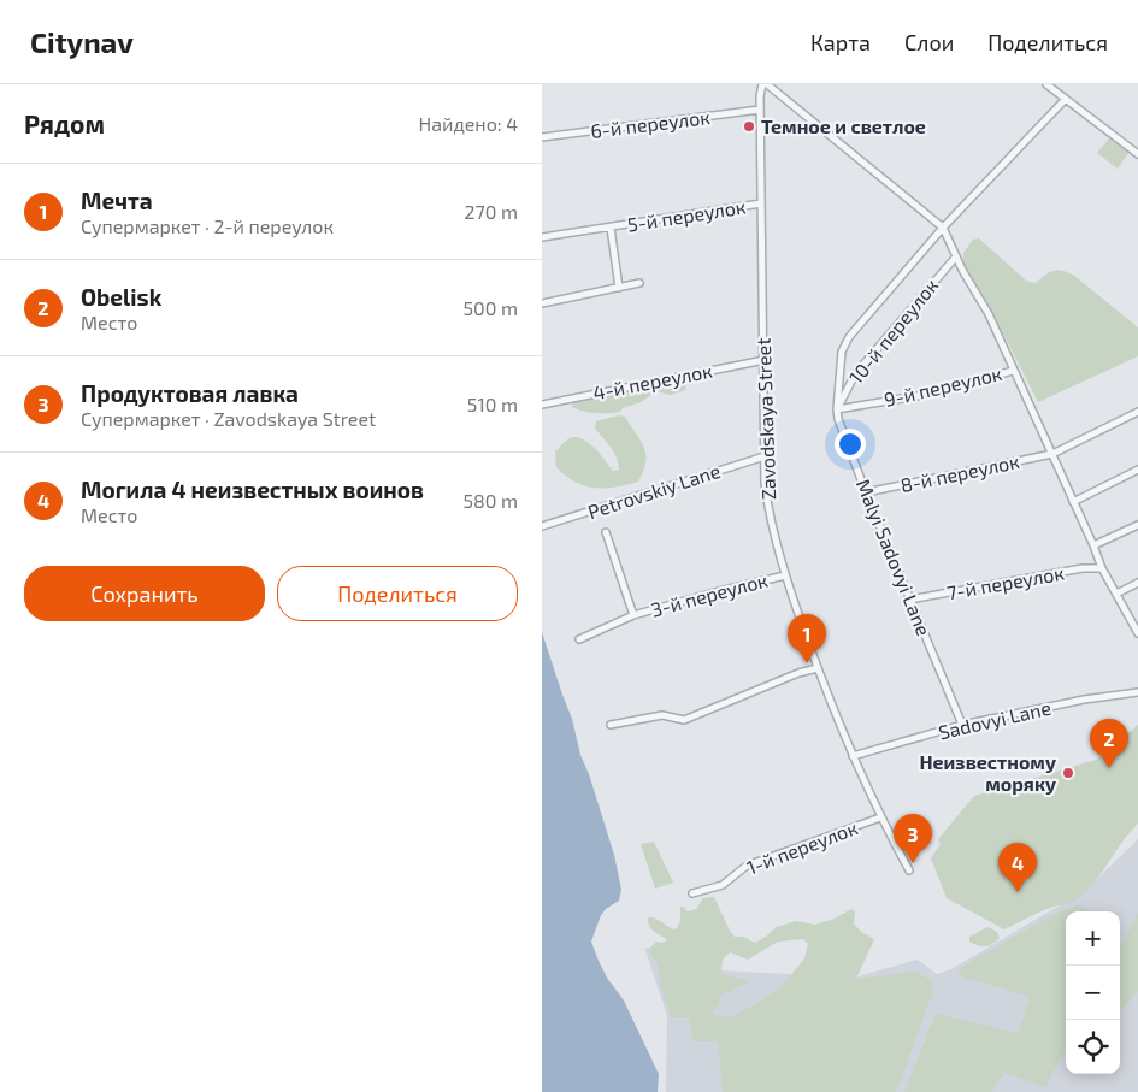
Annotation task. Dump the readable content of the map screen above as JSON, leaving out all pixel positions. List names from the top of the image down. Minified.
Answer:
{"streets":{"street":["6-й переулок","5-й переулок","10-й переулок","4-й переулок","9-й переулок","Zavodskaya Street","8-й переулок","Petrovskiy Lane","Malyi Sadovyi Lane","7-й переулок","3-й переулок","Sadovyi Lane","1-й переулок"]},"crossings":[["6-й переулок","Zavodskaya Street"],["5-й переулок","Zavodskaya Street"],["10-й переулок","9-й переулок"],["10-й переулок","Malyi Sadovyi Lane"],["4-й переулок","Zavodskaya Street"],["9-й переулок","Malyi Sadovyi Lane"],["Zavodskaya Street","Petrovskiy Lane"],["Zavodskaya Street","3-й переулок"],["Zavodskaya Street","Sadovyi Lane"],["Zavodskaya Street","1-й переулок"],["8-й переулок","Malyi Sadovyi Lane"],["Malyi Sadovyi Lane","7-й переулок"],["Malyi Sadovyi Lane","Sadovyi Lane"]],"places":["Темное и светлое","Неизвестному моряку"],"page":{"header":"Citynav","nav":["Карта","Слои","Поделиться"],"heading":["Рядом","Найдено: 4"],"list":[{"mark":"1","name":"Мечта","note":"Супермаркет · 2-й переулок","value":"270 m"},{"mark":"2","name":"Obelisk","note":"Место","value":"500 m"},{"mark":"3","name":"Продуктовая лавка","note":"Супермаркет · Zavodskaya Street","value":"510 m"},{"mark":"4","name":"Могила 4 неизвестных воинов","note":"Место","value":"580 m"}],"buttons":["Сохранить","Поделиться"],"pins":["1","2","3","4"],"map_buttons":["+","−"]}}
